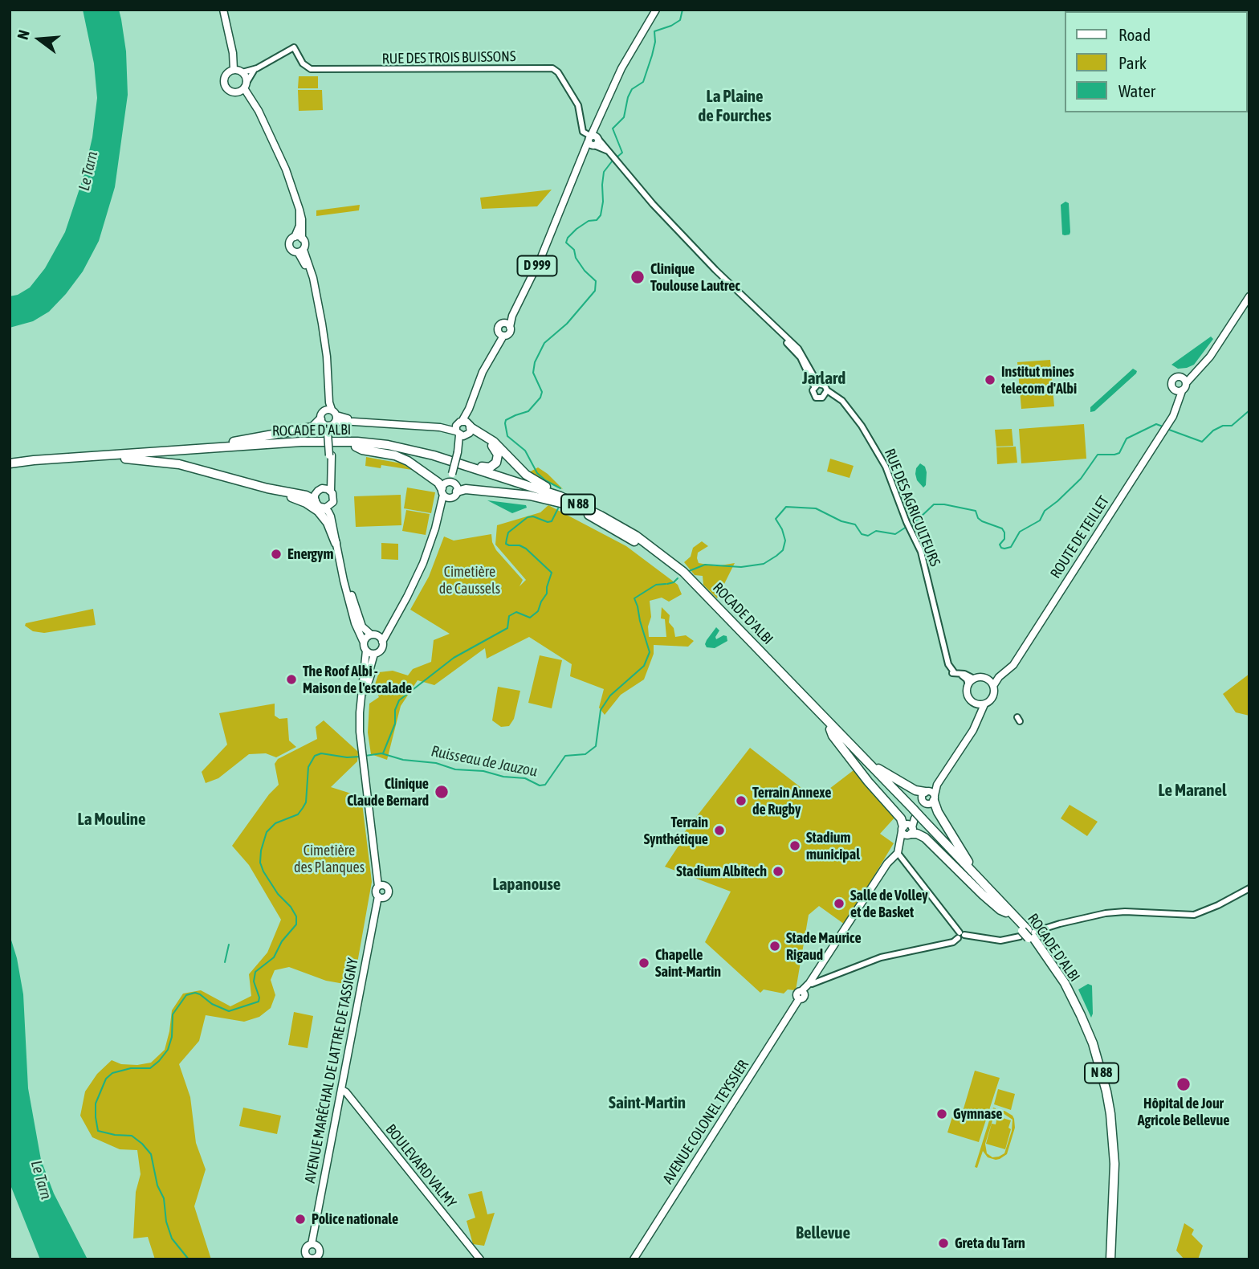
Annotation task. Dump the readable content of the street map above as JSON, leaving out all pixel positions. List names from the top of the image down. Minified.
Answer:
{"streets":{"highway":["ROCADE D'ALBI","N 88"],"main road":["D 999","ROUTE DE TEILLET","AVENUE MARÉCHAL DE LATTRE DE TASSIGNY","AVENUE COLONEL TEYSSIER","BOULEVARD VALMY"],"street":["RUE DES TROIS BUISSONS","RUE DES AGRICULTEURS"]},"crossings":[["RUE DES TROIS BUISSONS","D 999"],["RUE DES TROIS BUISSONS","RUE DES AGRICULTEURS"],["D 999","RUE DES AGRICULTEURS"],["ROCADE D'ALBI","AVENUE COLONEL TEYSSIER"],["RUE DES AGRICULTEURS","ROUTE DE TEILLET"],["AVENUE MARÉCHAL DE LATTRE DE TASSIGNY","BOULEVARD VALMY"]],"districts":["La Plaine de Fourches","Jarlard","Le Maranel","La Mouline","Lapanouse","Saint-Martin","Bellevue"],"water":["Le Tarn","Ruisseau de Jauzou"],"parks":["Cimetière de Caussels","Cimetière des Planques"],"places":["Clinique Toulouse Lautrec","Institut mines telecom d'Albi","Energym","The Roof Albi - Maison de l'escalade","Clinique Claude Bernard","Terrain Annexe de Rugby","Terrain Synthétique","Stadium municipal","Stadium Albitech","Salle de Volley et de Basket","Stade Maurice Rigaud","Chapelle Saint-Martin","Hôpital de Jour Agricole Bellevue","Gymnase","Police nationale","Greta du Tarn"],"legend":["Road","Park","Water"],"north":"left"}
